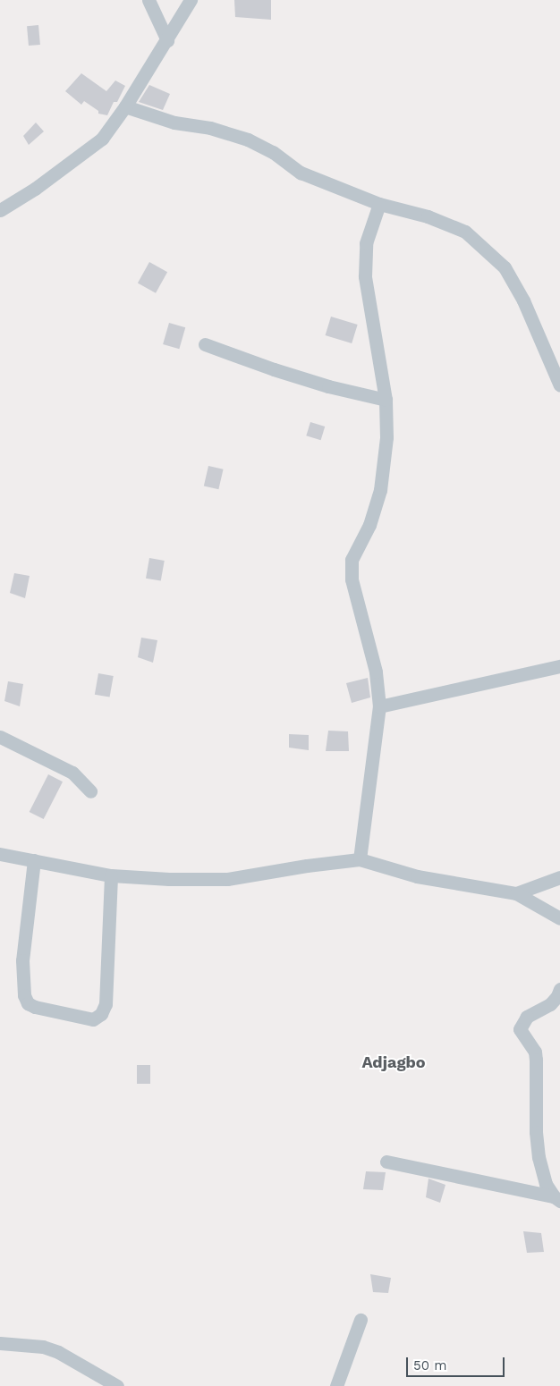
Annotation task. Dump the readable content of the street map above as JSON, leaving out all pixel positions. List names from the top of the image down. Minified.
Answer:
{"districts":["Adjagbo"],"scale_bar":"50 m"}
